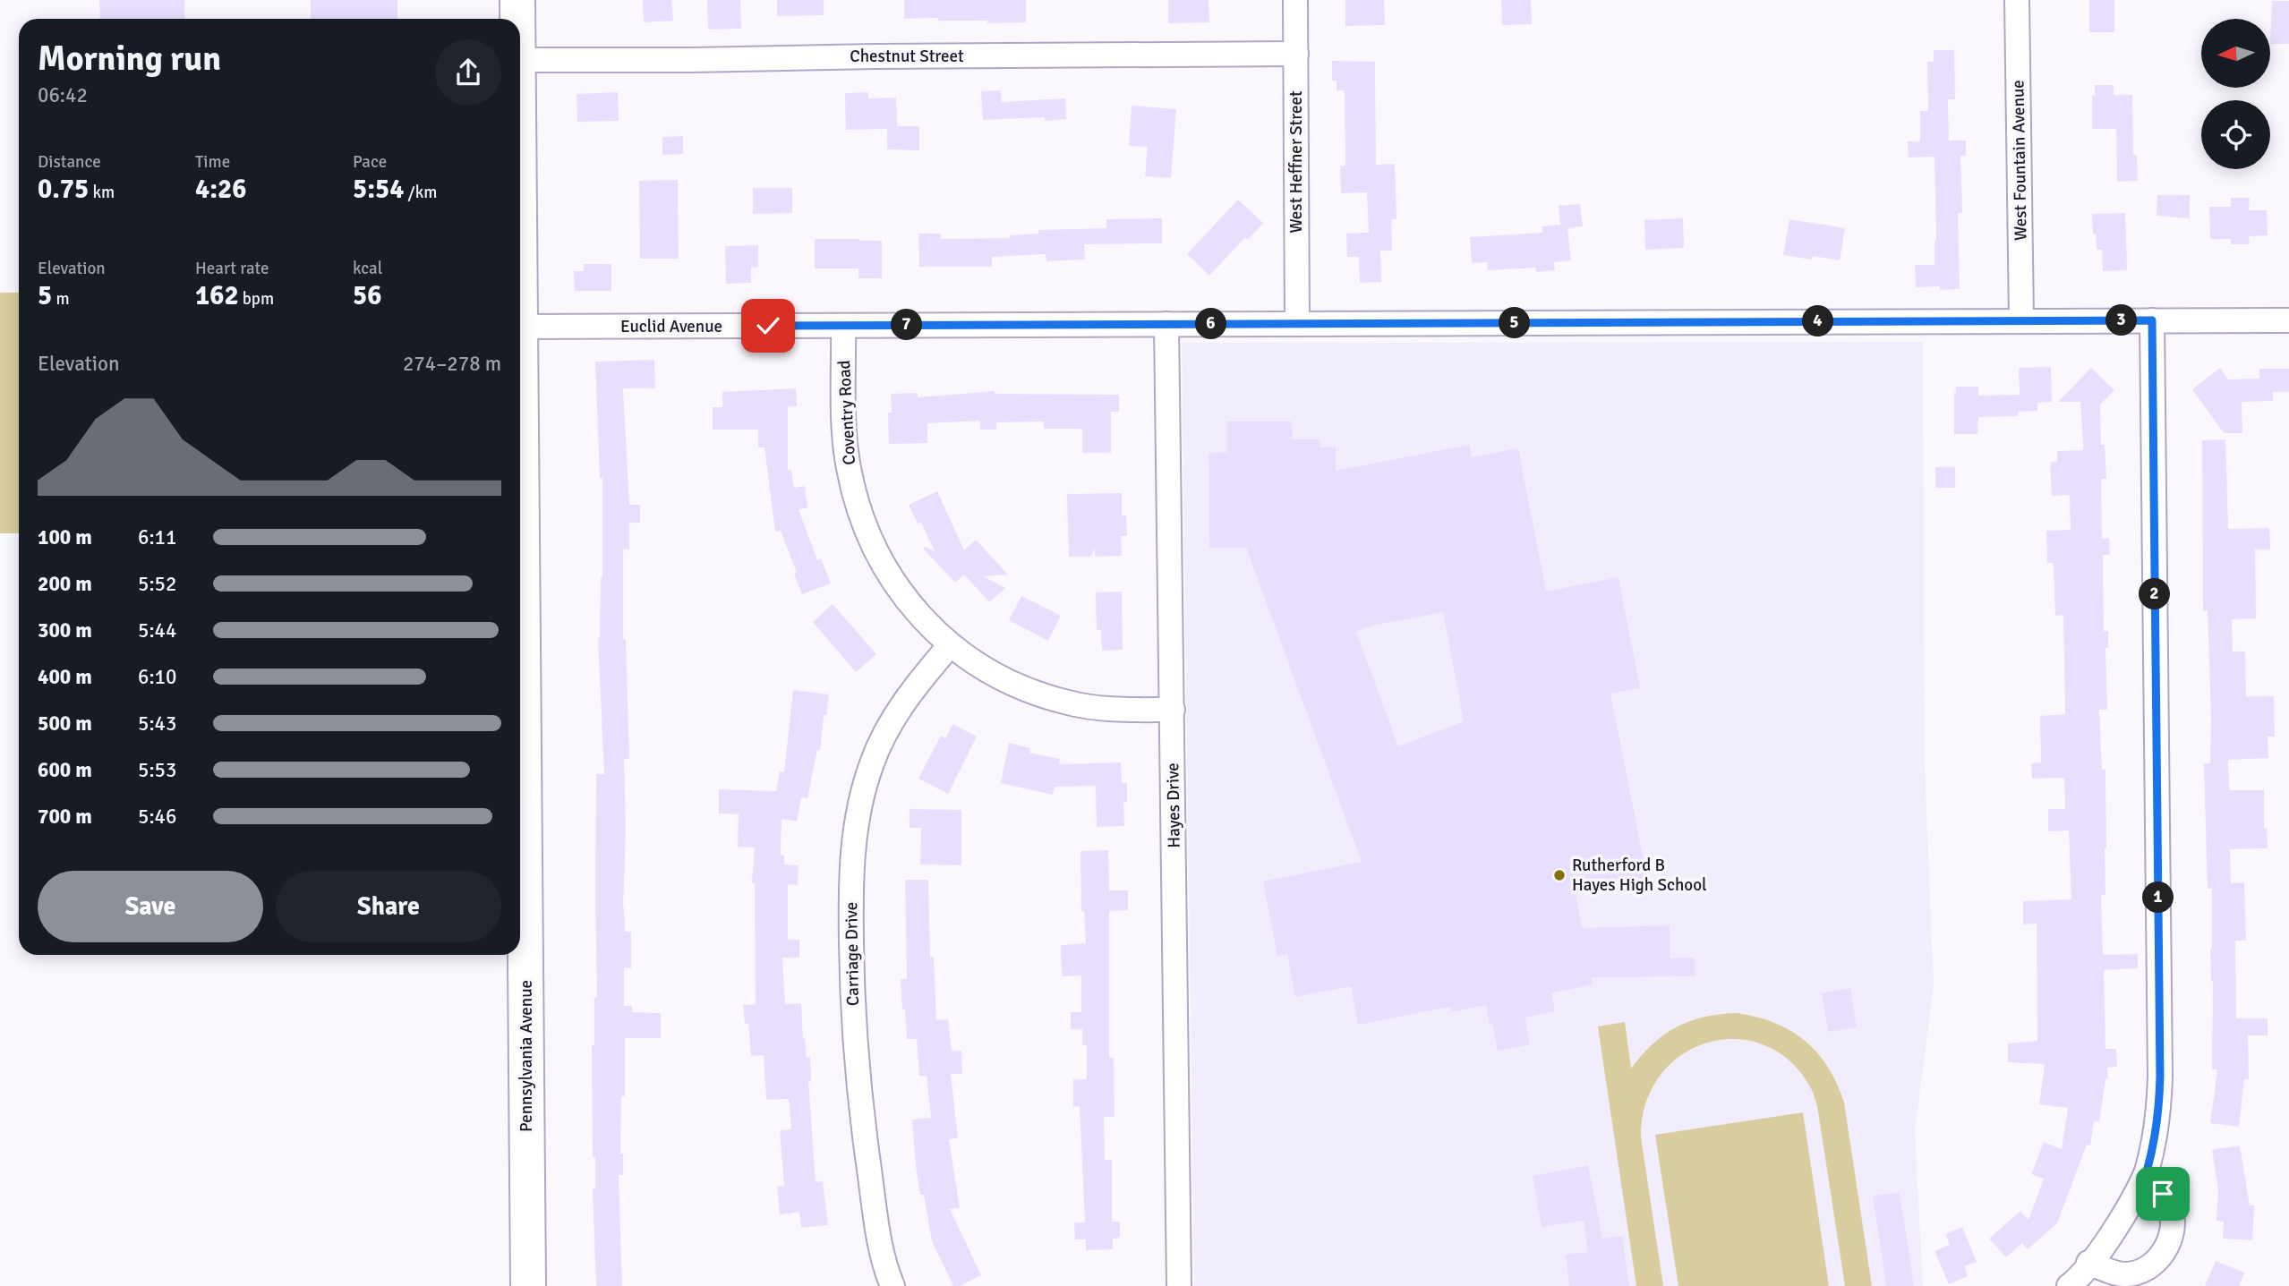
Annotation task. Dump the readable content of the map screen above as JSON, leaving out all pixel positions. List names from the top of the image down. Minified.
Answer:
{"streets":{"street":["Chestnut Street","West Fountain Avenue","West Heffner Street","Euclid Avenue","Coventry Road","Hayes Drive","Carriage Drive","Pennsylvania Avenue"]},"crossings":[["Chestnut Street","West Heffner Street"],["West Fountain Avenue","Euclid Avenue"],["West Heffner Street","Euclid Avenue"],["Euclid Avenue","Coventry Road"],["Euclid Avenue","Hayes Drive"],["Euclid Avenue","Pennsylvania Avenue"],["Coventry Road","Hayes Drive"],["Coventry Road","Carriage Drive"]],"places":["Rutherford B Hayes High School"],"north":"left","page":{"heading":["Morning run","06:42"],"stats":[["Distance","0.75 km"],["Time","4:26"],["Pace","5:54 /km"],["Elevation","5 m"],["Heart rate","162 bpm"],["kcal","56"]],"pins":["3","4","5","6","7","2","1"],"chart":["Elevation","274–278 m"],"list":[{"name":"100 m","note":"6:11"},{"name":"200 m","note":"5:52"},{"name":"300 m","note":"5:44"},{"name":"400 m","note":"6:10"},{"name":"500 m","note":"5:43"},{"name":"600 m","note":"5:53"},{"name":"700 m","note":"5:46"}],"buttons":["Save","Share"]}}
